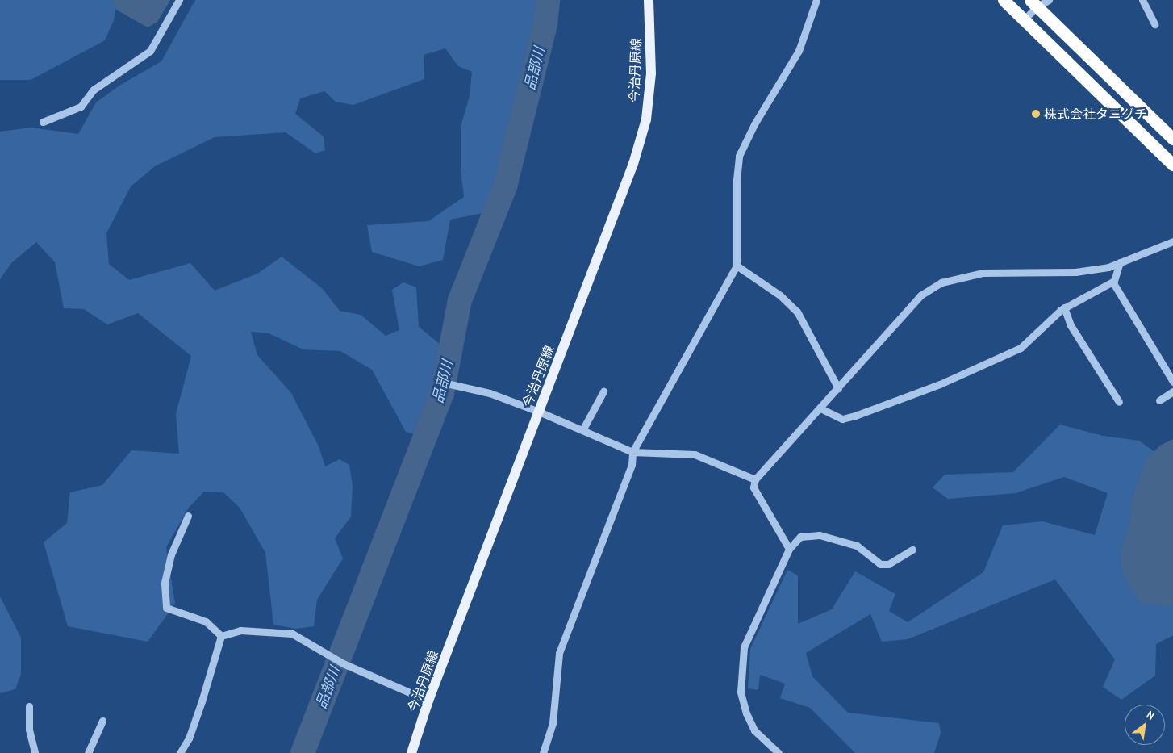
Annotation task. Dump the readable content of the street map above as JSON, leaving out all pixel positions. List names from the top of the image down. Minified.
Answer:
{"streets":{"main road":["今治丹原線"]},"water":["品部川"],"places":["株式会社タニグチ"],"north":"top right"}
